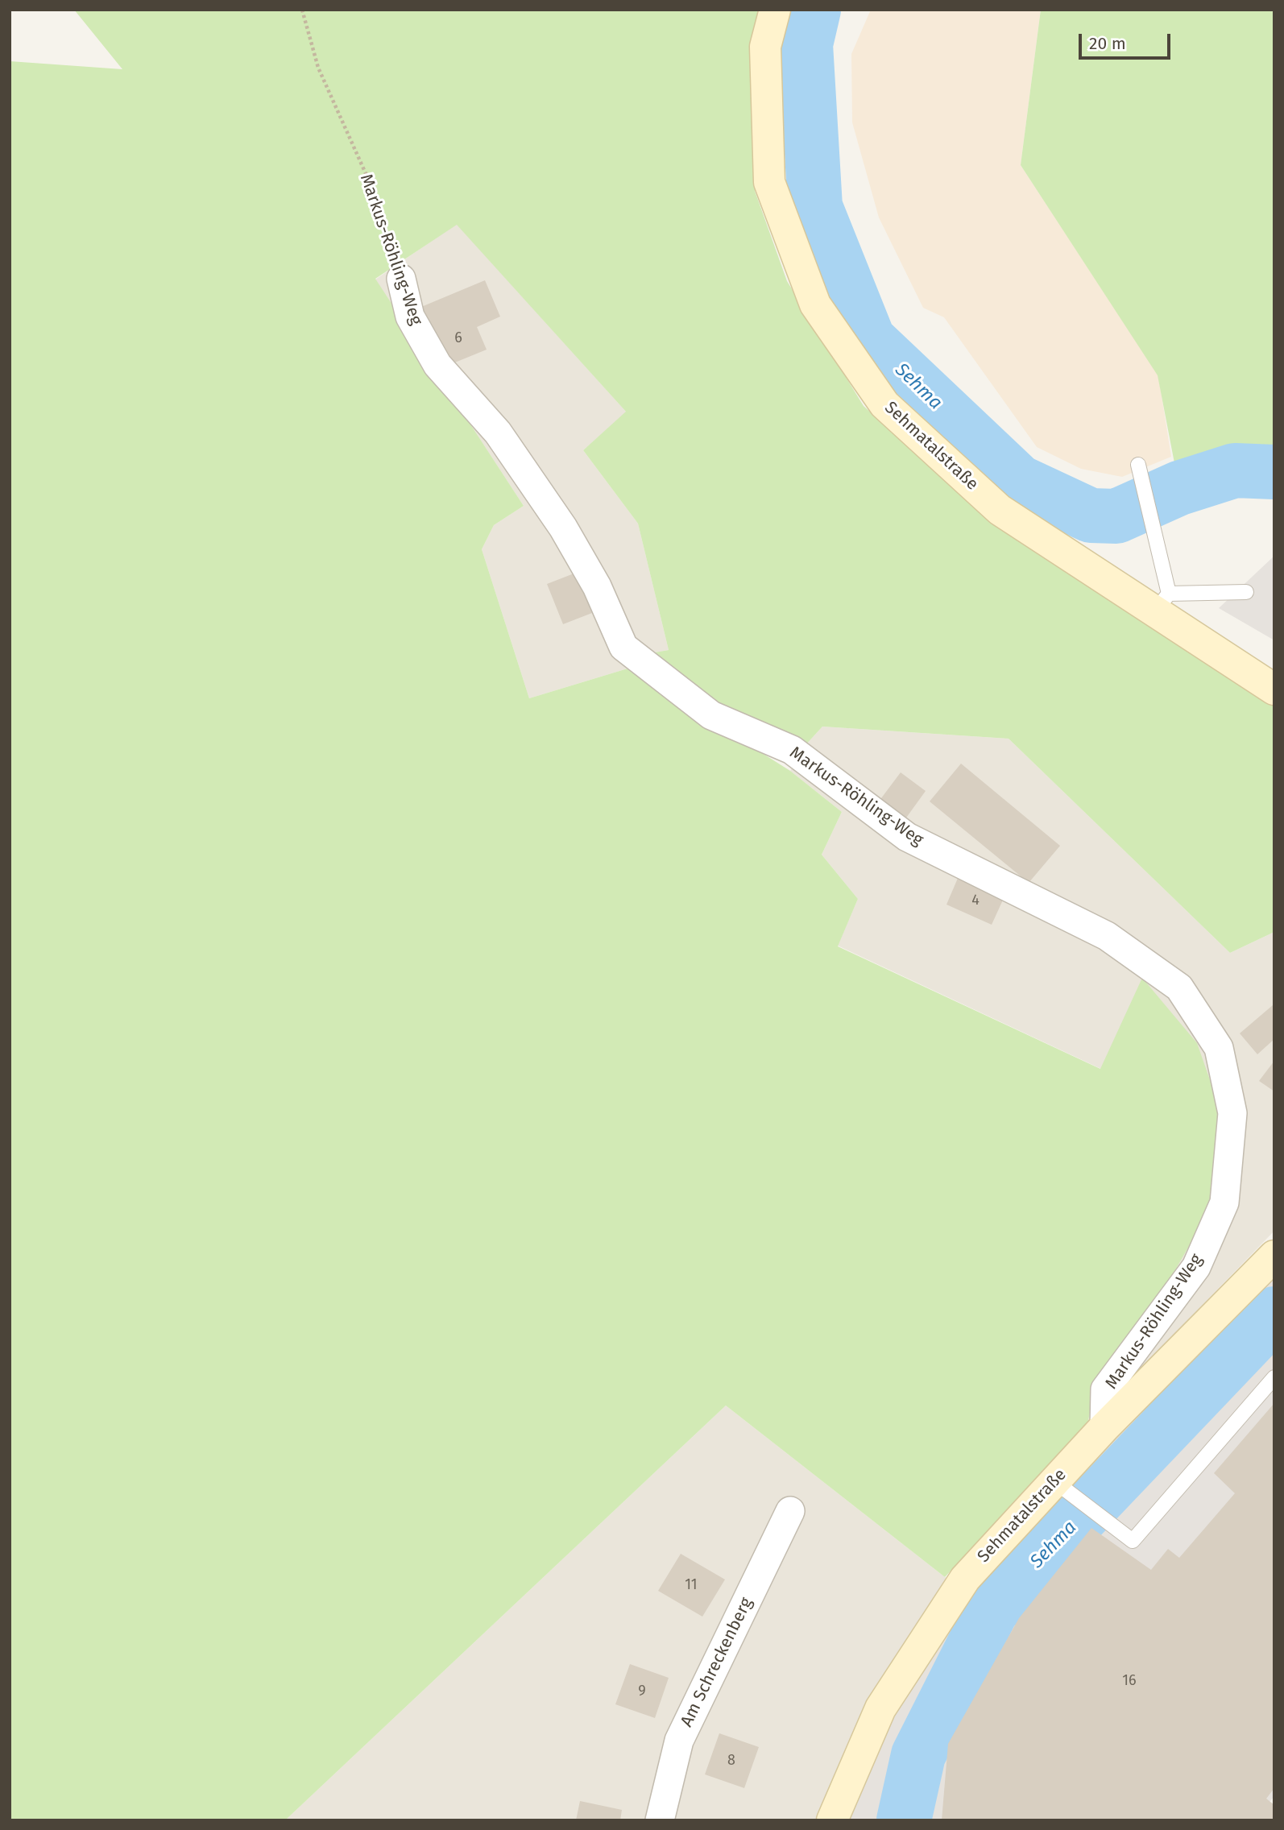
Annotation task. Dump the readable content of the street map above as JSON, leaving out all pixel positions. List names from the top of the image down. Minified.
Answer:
{"streets":{"main road":["Sehmatalstraße"],"street":["Markus-Röhling-Weg","Am Schreckenberg"]},"crossings":[["Markus-Röhling-Weg","Sehmatalstraße"]],"water":["Sehma"],"house_numbers":["6","4","11","16","9","8"],"scale_bar":"20 m"}
